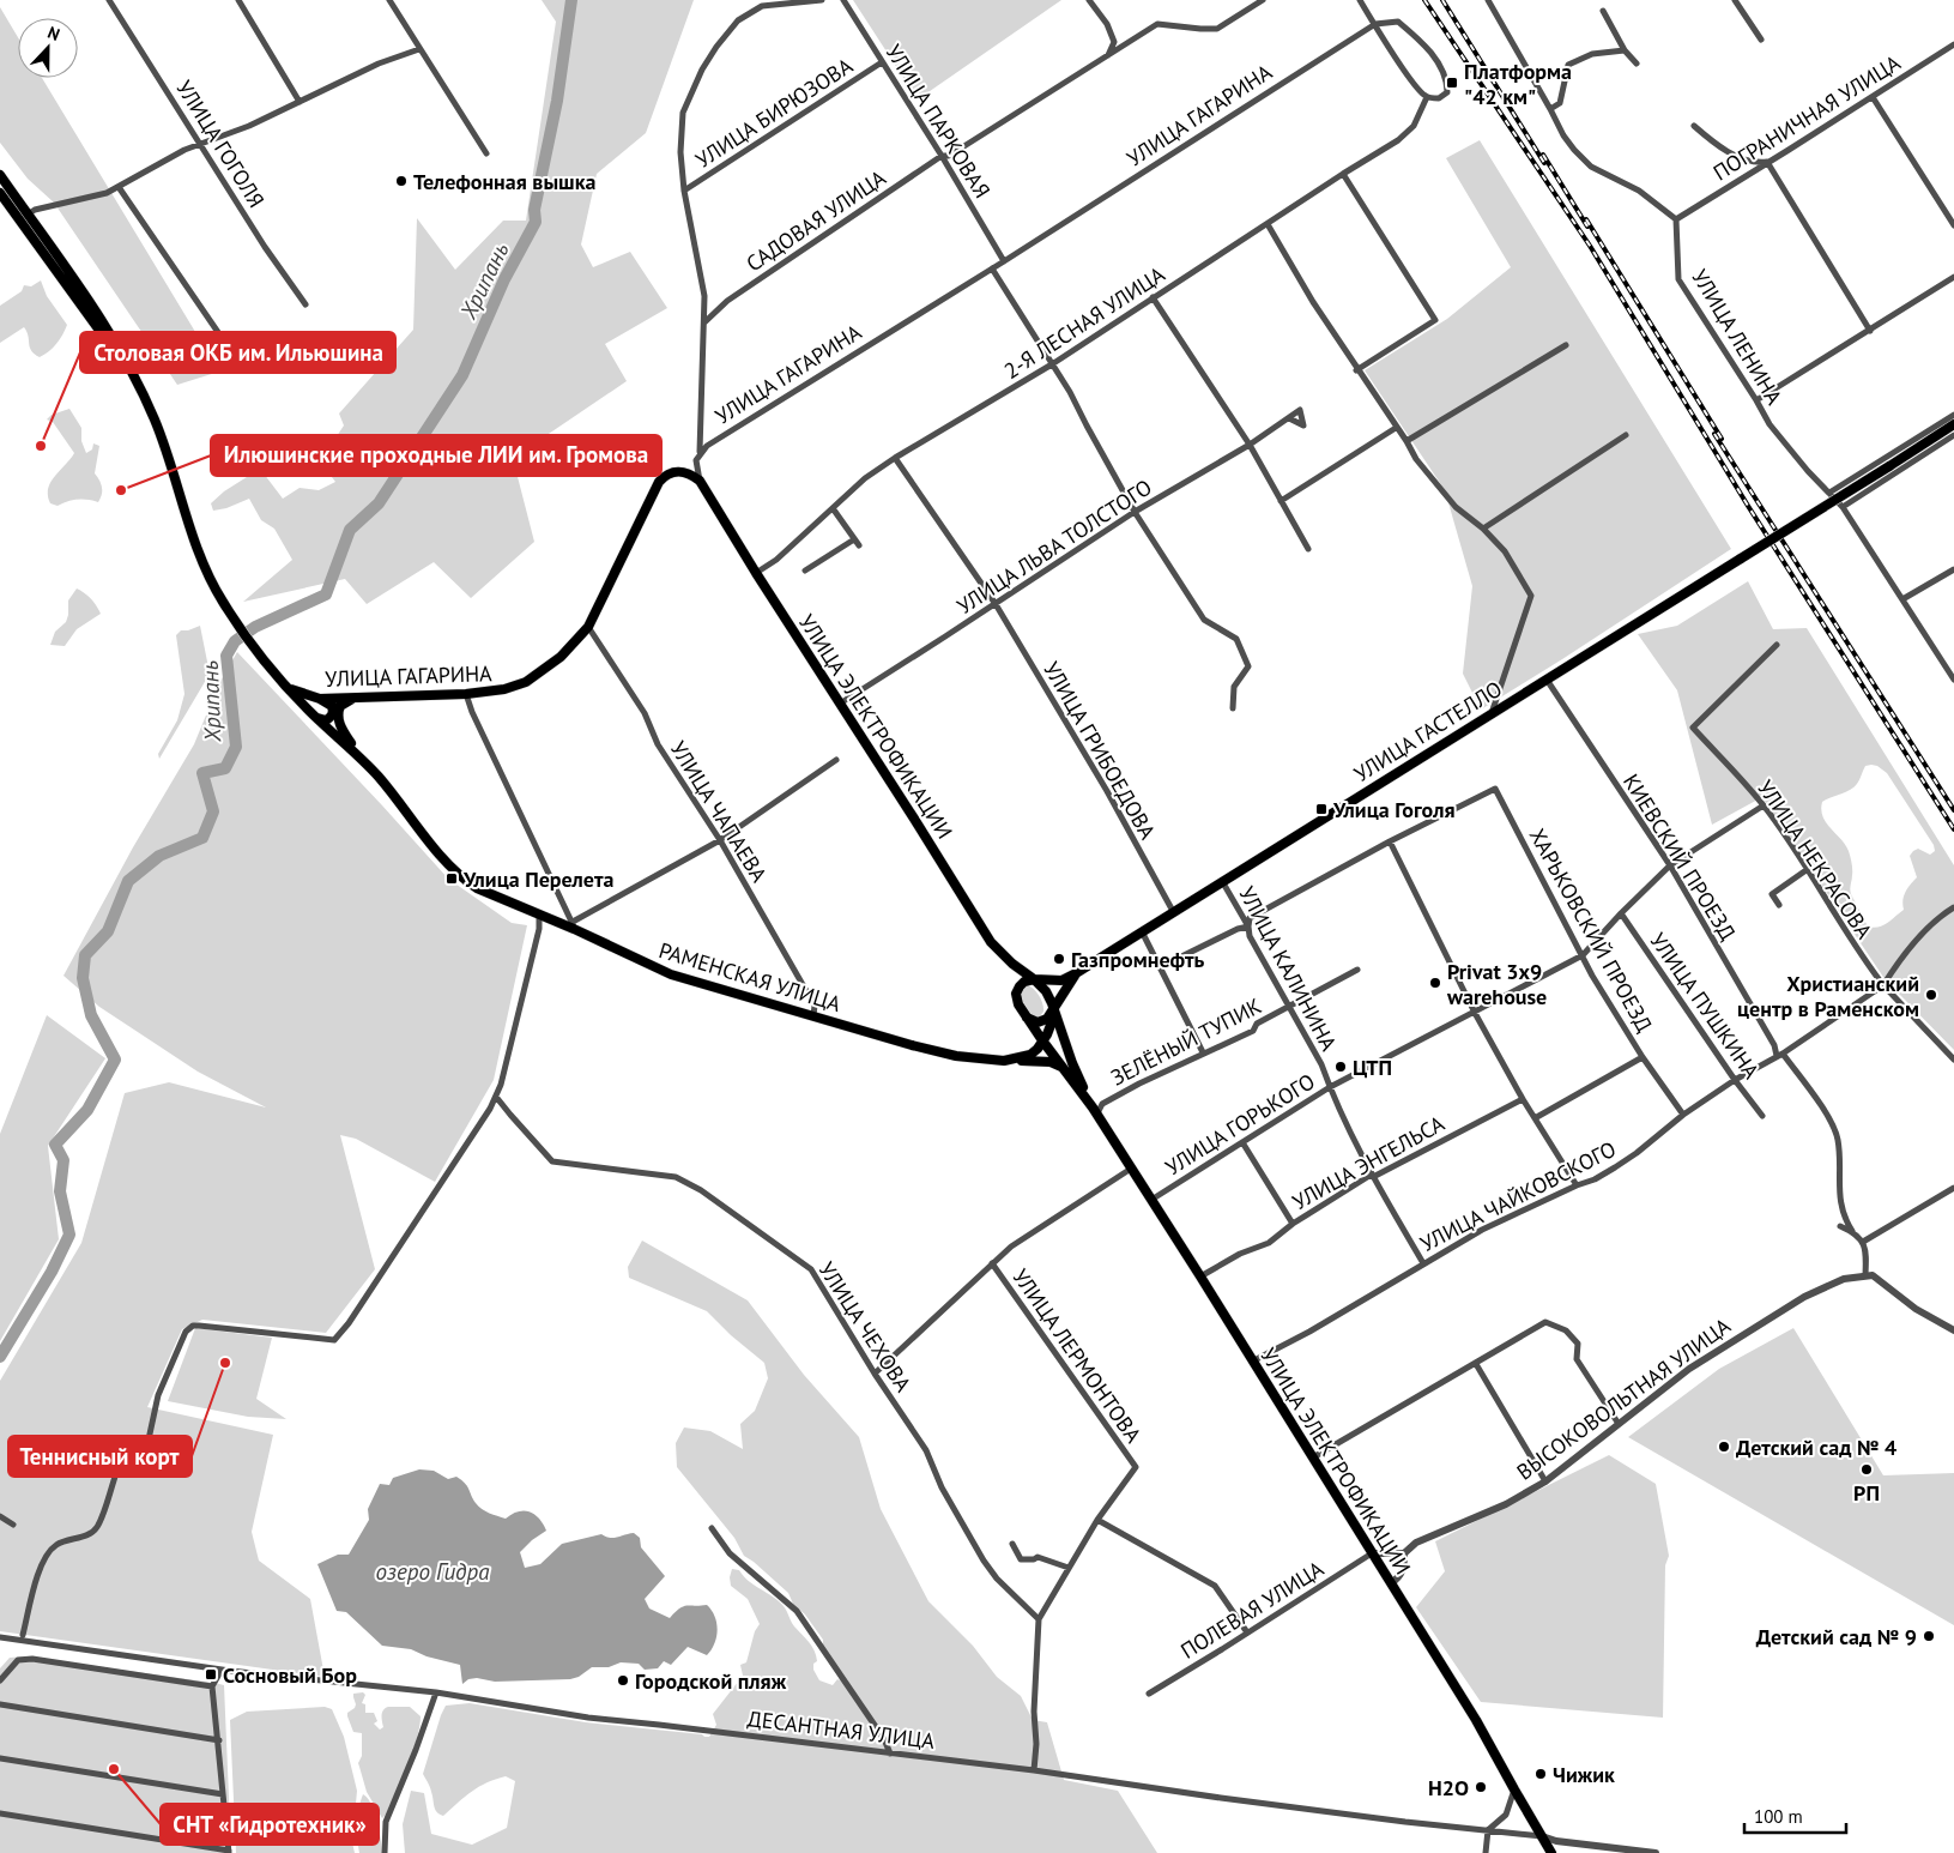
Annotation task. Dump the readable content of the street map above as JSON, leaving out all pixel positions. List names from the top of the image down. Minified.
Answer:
{"streets":{"main road":["УЛИЦА ГАГАРИНА","УЛИЦА ЭЛЕКТРОФИКАЦИИ","УЛИЦА ГАСТЕЛЛО","РАМЕНСКАЯ УЛИЦА"],"street":["УЛИЦА БИРЮЗОВА","ПОГРАНИЧНАЯ УЛИЦА","УЛИЦА ПАРКОВАЯ","УЛИЦА ГОГОЛЯ","САДОВАЯ УЛИЦА","2-Я ЛЕСНАЯ УЛИЦА","УЛИЦА ЛЕНИНА","УЛИЦА ЛЬВА ТОЛСТОГО","УЛИЦА ГРИБОЕДОВА","УЛИЦА ЧАПАЕВА","КИЕВСКИЙ ПРОЕЗД","УЛИЦА НЕКРАСОВА","ХАРЬКОВСКИЙ ПРОЕЗД","УЛИЦА КАЛИНИНА","УЛИЦА ПУШКИНА","ЗЕЛЁНЫЙ ТУПИК","УЛИЦА ГОРЬКОГО","УЛИЦА ЭНГЕЛЬСА","УЛИЦА ЧАЙКОВСКОГО","УЛИЦА ЧЕХОВА","УЛИЦА ЛЕРМОНТОВА","ВЫСОКОВОЛЬТНАЯ УЛИЦА","ПОЛЕВАЯ УЛИЦА","ДЕСАНТНАЯ УЛИЦА"]},"crossings":[["УЛИЦА БИРЮЗОВА","УЛИЦА ПАРКОВАЯ"],["УЛИЦА ГАГАРИНА","УЛИЦА ПАРКОВАЯ"],["УЛИЦА ГАГАРИНА","УЛИЦА ЭЛЕКТРОФИКАЦИИ"],["УЛИЦА ГАГАРИНА","УЛИЦА ЧАПАЕВА"],["УЛИЦА ГАГАРИНА","РАМЕНСКАЯ УЛИЦА"],["ПОГРАНИЧНАЯ УЛИЦА","УЛИЦА ЛЕНИНА"],["УЛИЦА ПАРКОВАЯ","САДОВАЯ УЛИЦА"],["2-Я ЛЕСНАЯ УЛИЦА","УЛИЦА ЭЛЕКТРОФИКАЦИИ"],["2-Я ЛЕСНАЯ УЛИЦА","УЛИЦА ГРИБОЕДОВА"],["УЛИЦА ЛЬВА ТОЛСТОГО","УЛИЦА ЭЛЕКТРОФИКАЦИИ"],["УЛИЦА ЛЬВА ТОЛСТОГО","УЛИЦА ГРИБОЕДОВА"],["УЛИЦА ЭЛЕКТРОФИКАЦИИ","УЛИЦА ГАСТЕЛЛО"],["УЛИЦА ЭЛЕКТРОФИКАЦИИ","ЗЕЛЁНЫЙ ТУПИК"],["УЛИЦА ЭЛЕКТРОФИКАЦИИ","УЛИЦА ГОРЬКОГО"],["УЛИЦА ЭЛЕКТРОФИКАЦИИ","УЛИЦА ЭНГЕЛЬСА"],["УЛИЦА ЭЛЕКТРОФИКАЦИИ","УЛИЦА ЧАЙКОВСКОГО"],["УЛИЦА ЭЛЕКТРОФИКАЦИИ","ПОЛЕВАЯ УЛИЦА"],["УЛИЦА ЭЛЕКТРОФИКАЦИИ","ДЕСАНТНАЯ УЛИЦА"],["УЛИЦА ГАСТЕЛЛО","УЛИЦА ГРИБОЕДОВА"],["УЛИЦА ГАСТЕЛЛО","КИЕВСКИЙ ПРОЕЗД"],["УЛИЦА ГАСТЕЛЛО","УЛИЦА КАЛИНИНА"],["УЛИЦА ГАСТЕЛЛО","РАМЕНСКАЯ УЛИЦА"],["УЛИЦА ЧАПАЕВА","РАМЕНСКАЯ УЛИЦА"],["КИЕВСКИЙ ПРОЕЗД","УЛИЦА ГОРЬКОГО"],["КИЕВСКИЙ ПРОЕЗД","УЛИЦА ЧАЙКОВСКОГО"],["УЛИЦА НЕКРАСОВА","УЛИЦА ГОРЬКОГО"],["УЛИЦА НЕКРАСОВА","УЛИЦА ЧАЙКОВСКОГО"],["ХАРЬКОВСКИЙ ПРОЕЗД","УЛИЦА ГОРЬКОГО"],["ХАРЬКОВСКИЙ ПРОЕЗД","УЛИЦА ЧАЙКОВСКОГО"],["УЛИЦА КАЛИНИНА","ЗЕЛЁНЫЙ ТУПИК"],["УЛИЦА КАЛИНИНА","УЛИЦА ГОРЬКОГО"],["УЛИЦА КАЛИНИНА","УЛИЦА ЭНГЕЛЬСА"],["УЛИЦА КАЛИНИНА","УЛИЦА ЧАЙКОВСКОГО"],["УЛИЦА ПУШКИНА","УЛИЦА ГОРЬКОГО"],["УЛИЦА ПУШКИНА","УЛИЦА ЧАЙКОВСКОГО"]],"water":["Хрипань","озеро Гидра"],"places":{"transit":["Платформа \"42 км\"","Улица Гоголя","Улица Перелета","Сосновый Бор"],"other":["Телефонная вышка","Столовая ОКБ им. Ильюшина","Илюшинские проходные ЛИИ им. Громова","Газпромнефть","Privat 3x9 warehouse","Христианский центр в Раменском","ЦТП","Теннисный корт","Детский сад № 4","РП","Детский сад № 9","Городской пляж","СНТ «Гидротехник»","Чижик","H2O"]},"scale_bar":"100 m","north":"top"}
